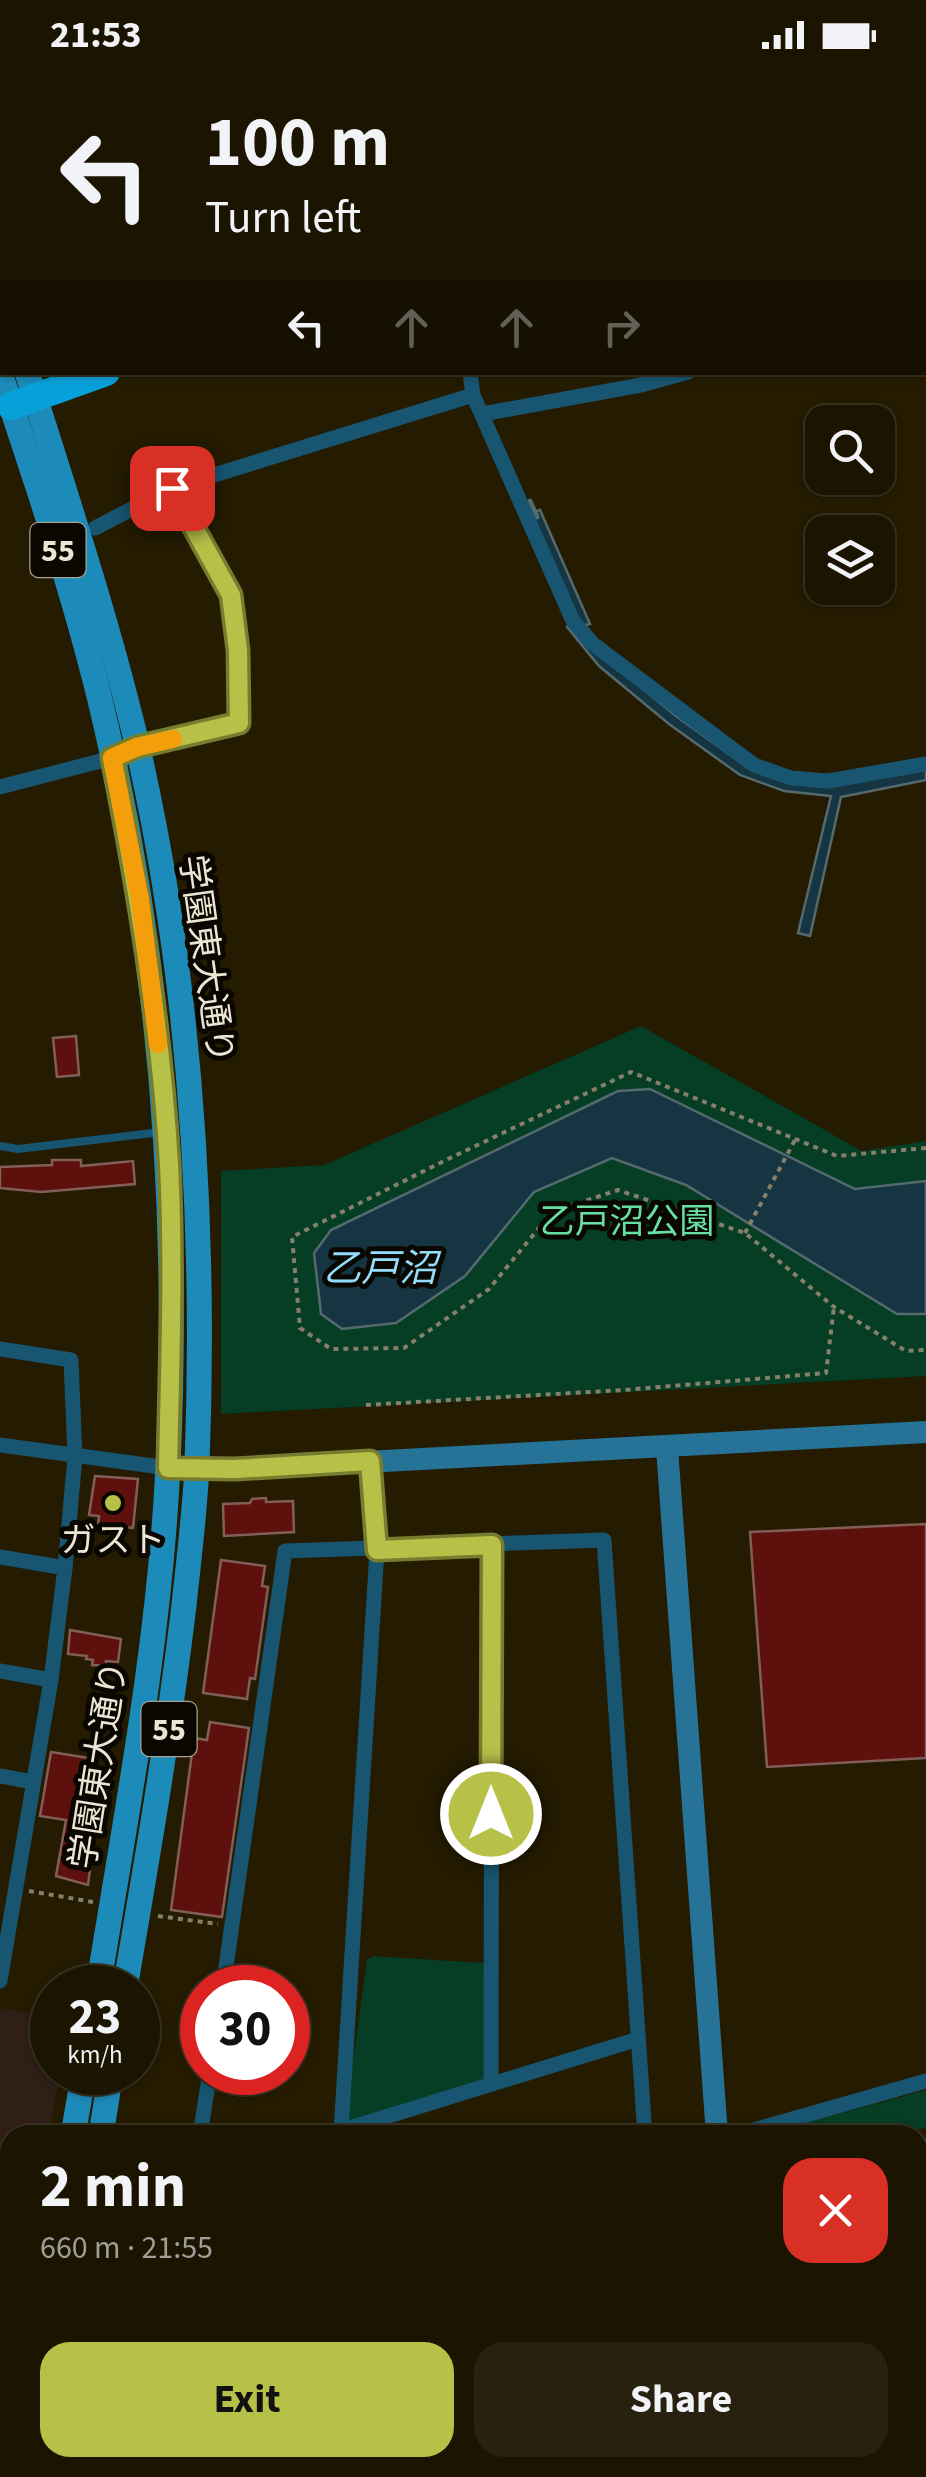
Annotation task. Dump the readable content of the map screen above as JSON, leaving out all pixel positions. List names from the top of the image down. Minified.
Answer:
{"streets":{"main road":["55","学園東大通り"]},"water":["乙戸沼"],"parks":["乙戸沼公園"],"places":["ガスト"],"page":{"status":"21:53","turn":["100 m","Turn left"],"speed":"23 km/h","limit":"30","heading":["2 min","660 m · 21:55"],"buttons":["Exit","Share"]}}
